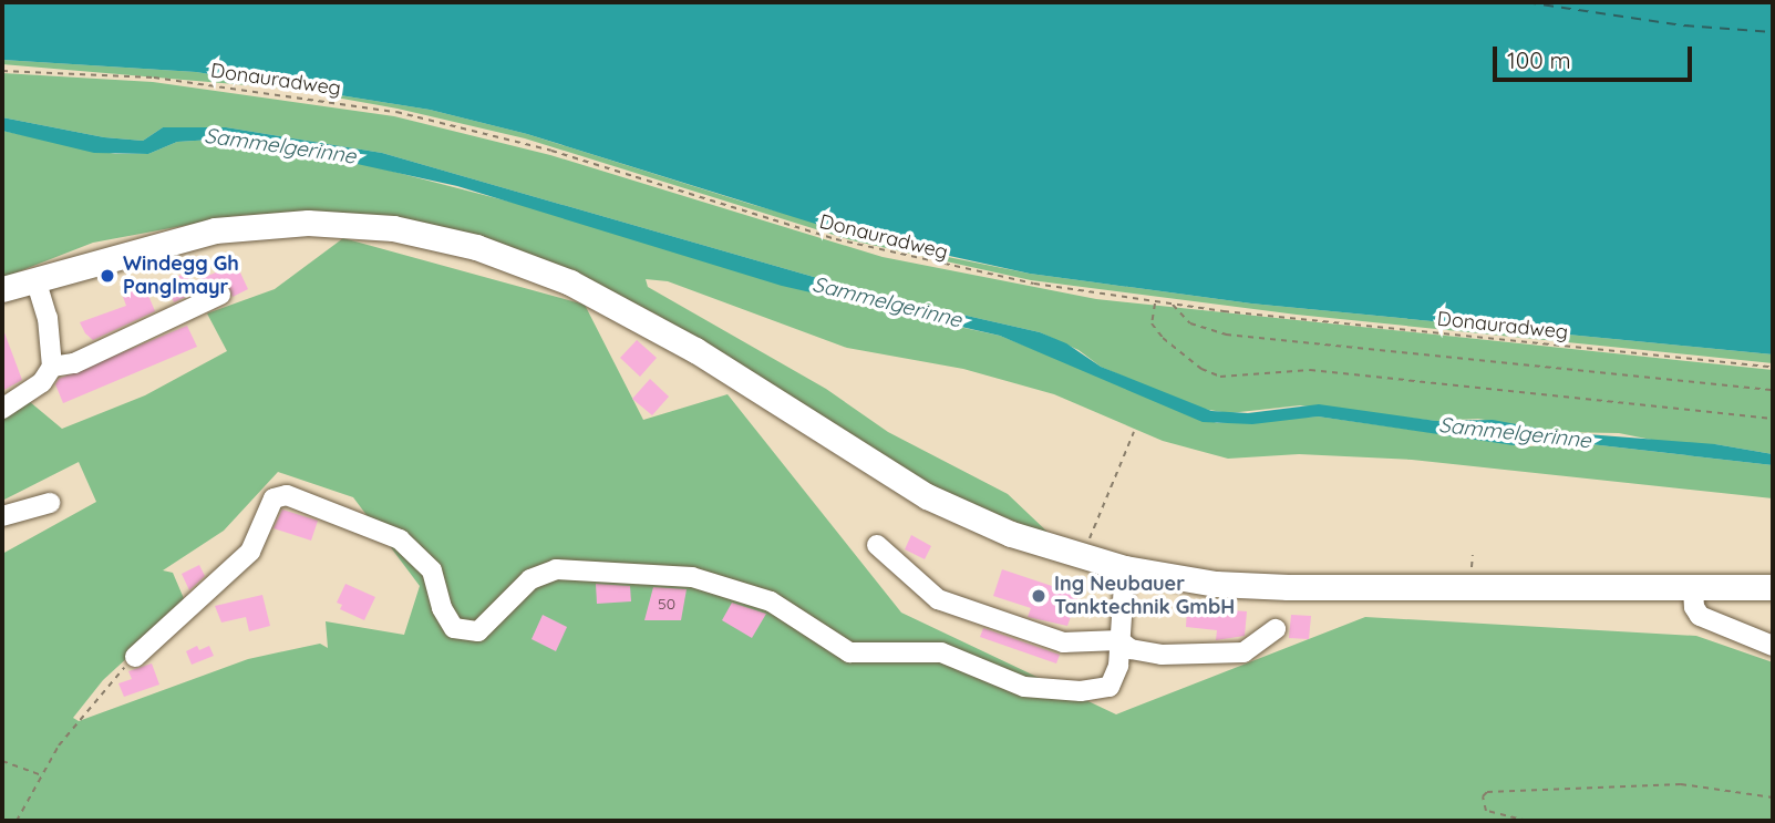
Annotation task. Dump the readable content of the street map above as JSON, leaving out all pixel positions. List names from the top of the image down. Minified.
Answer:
{"streets":{"path":["Donauradweg"]},"water":["Sammelgerinne"],"places":["Windegg Gh Panglmayr","Ing Neubauer Tanktechnik GmbH"],"house_numbers":["50"],"scale_bar":"100 m"}
